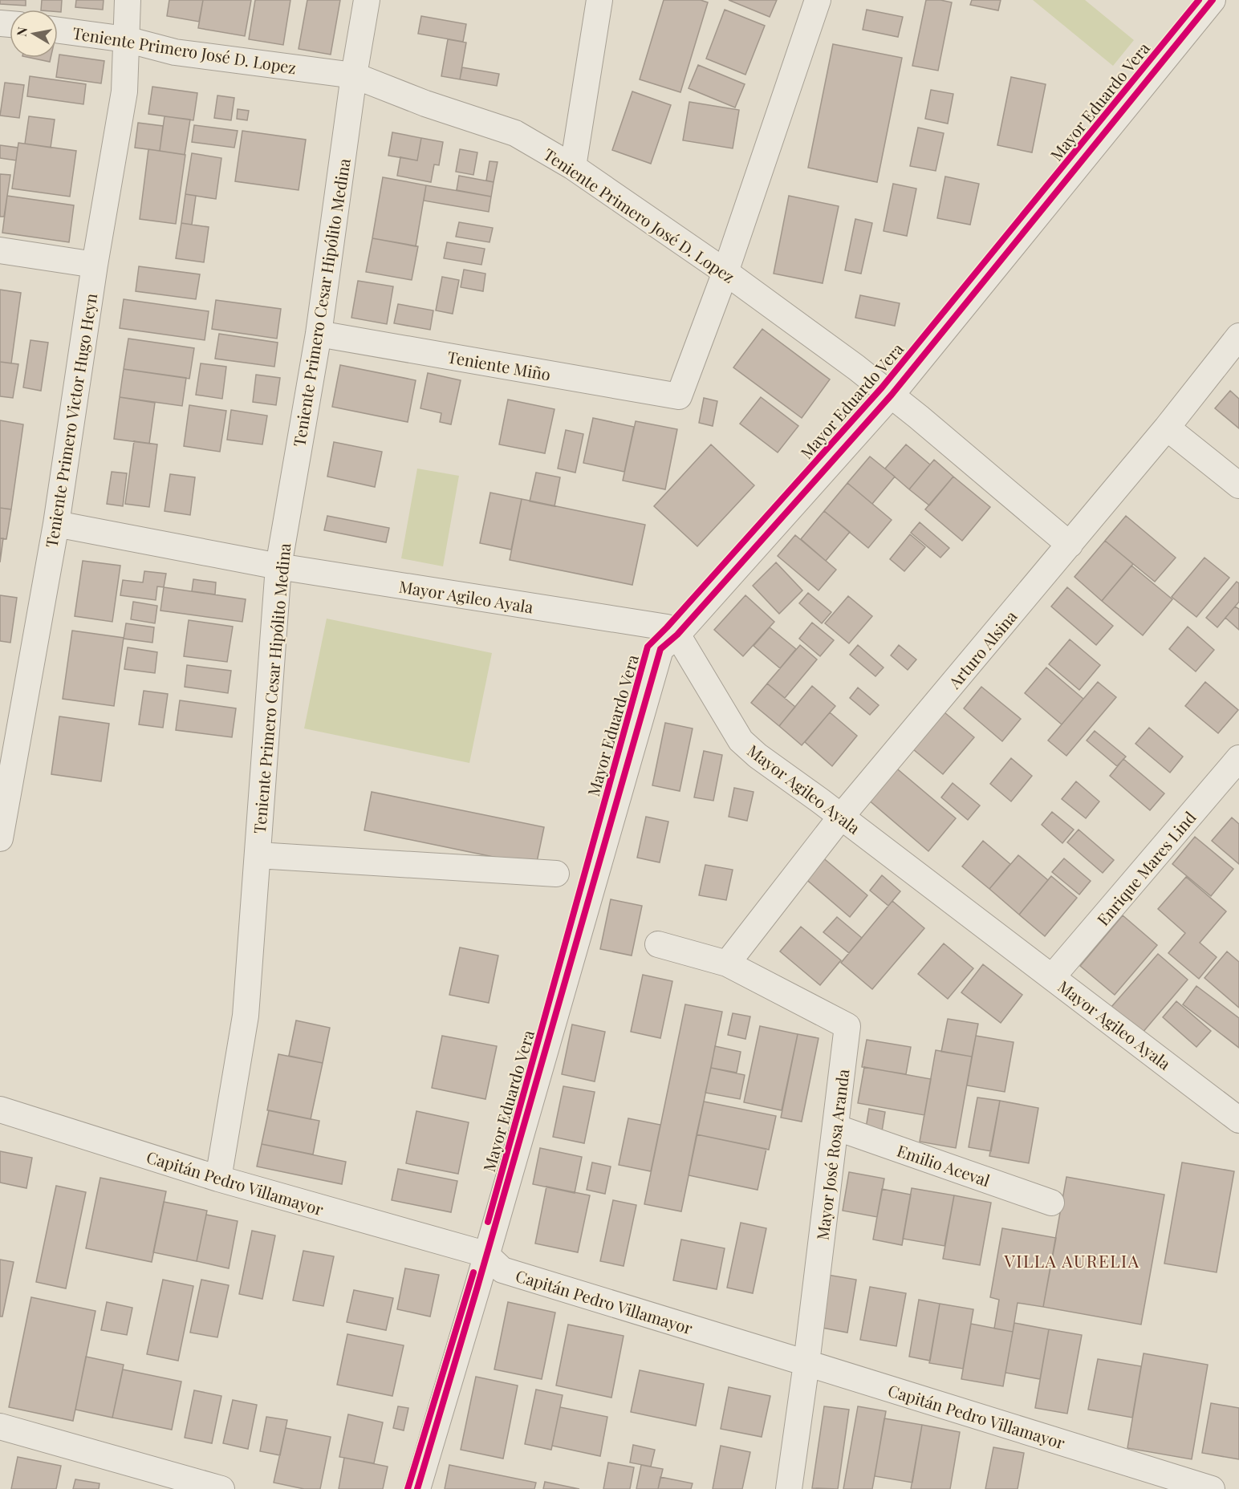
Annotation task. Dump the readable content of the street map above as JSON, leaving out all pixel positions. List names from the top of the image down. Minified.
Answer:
{"streets":{"street":["Teniente Primero José D. Lopez","Mayor Eduardo Vera","Teniente Primero Cesar Hipólito Medina","Teniente Miño","Teniente Primero Victor Hugo Heyn","Mayor Agileo Ayala","Arturo Alsina","Enrique Mares Lind","Mayor José Rosa Aranda","Emilio Aceval","Capitán Pedro Villamayor"]},"crossings":[["Teniente Primero José D. Lopez","Mayor Eduardo Vera"],["Teniente Primero José D. Lopez","Teniente Primero Cesar Hipólito Medina"],["Teniente Primero José D. Lopez","Teniente Miño"],["Teniente Primero José D. Lopez","Teniente Primero Victor Hugo Heyn"],["Teniente Primero José D. Lopez","Arturo Alsina"],["Mayor Eduardo Vera","Mayor Agileo Ayala"],["Mayor Eduardo Vera","Capitán Pedro Villamayor"],["Teniente Primero Cesar Hipólito Medina","Teniente Miño"],["Teniente Primero Cesar Hipólito Medina","Mayor Agileo Ayala"],["Teniente Primero Cesar Hipólito Medina","Capitán Pedro Villamayor"],["Teniente Primero Victor Hugo Heyn","Mayor Agileo Ayala"],["Mayor Agileo Ayala","Arturo Alsina"],["Mayor Agileo Ayala","Enrique Mares Lind"],["Arturo Alsina","Mayor José Rosa Aranda"],["Mayor José Rosa Aranda","Emilio Aceval"],["Mayor José Rosa Aranda","Capitán Pedro Villamayor"]],"districts":["VILLA AURELIA"],"north":"left"}
